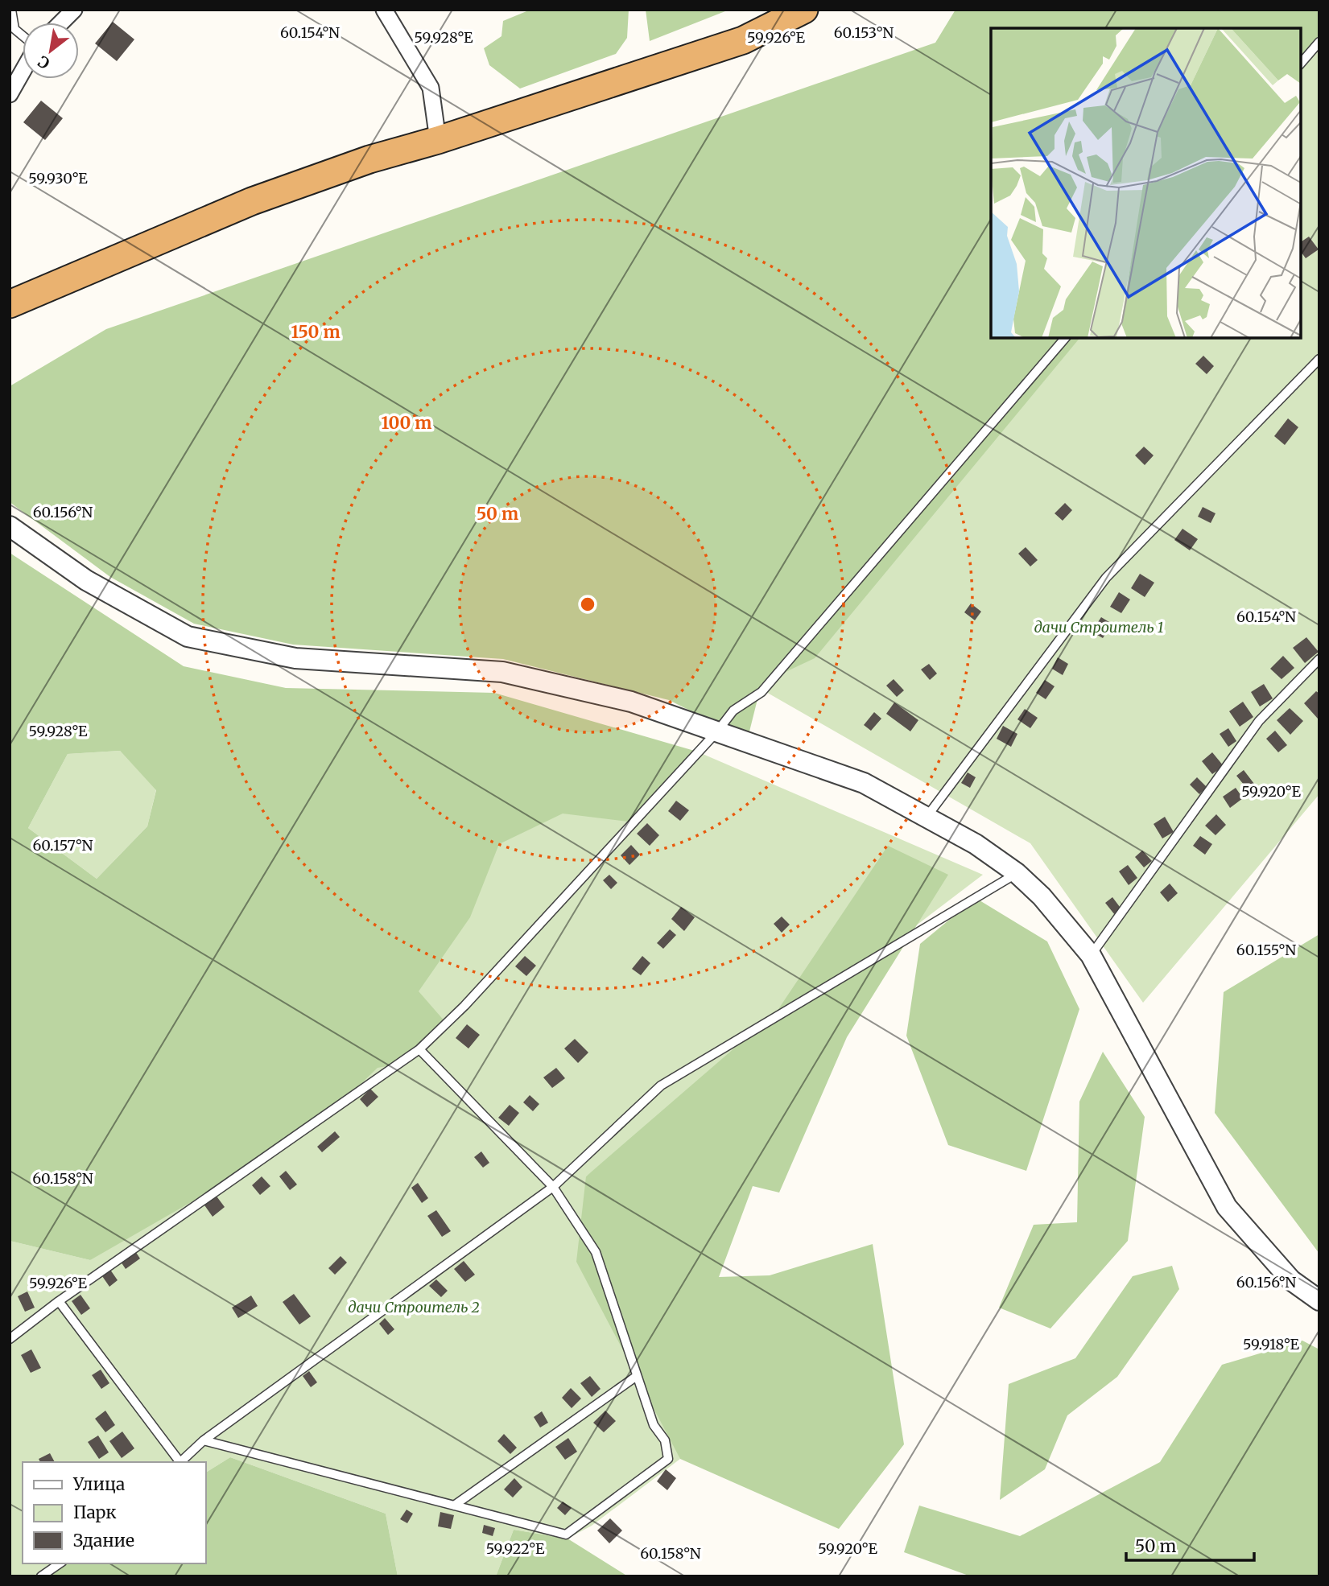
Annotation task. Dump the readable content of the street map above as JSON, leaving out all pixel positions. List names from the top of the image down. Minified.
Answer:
{"parks":["дачи Строитель 1","дачи Строитель 2"],"legend":["Улица","Парк","Здание"],"scale_bar":"50 m","north":"bottom left","coordinates":["60.154°N","60.153°N","59.928°E","59.926°E","59.930°E","60.156°N","59.920°E","60.157°N","60.155°N","60.158°N","59.918°E","59.922°E"],"rings":["150 m","100 m","50 m"]}
